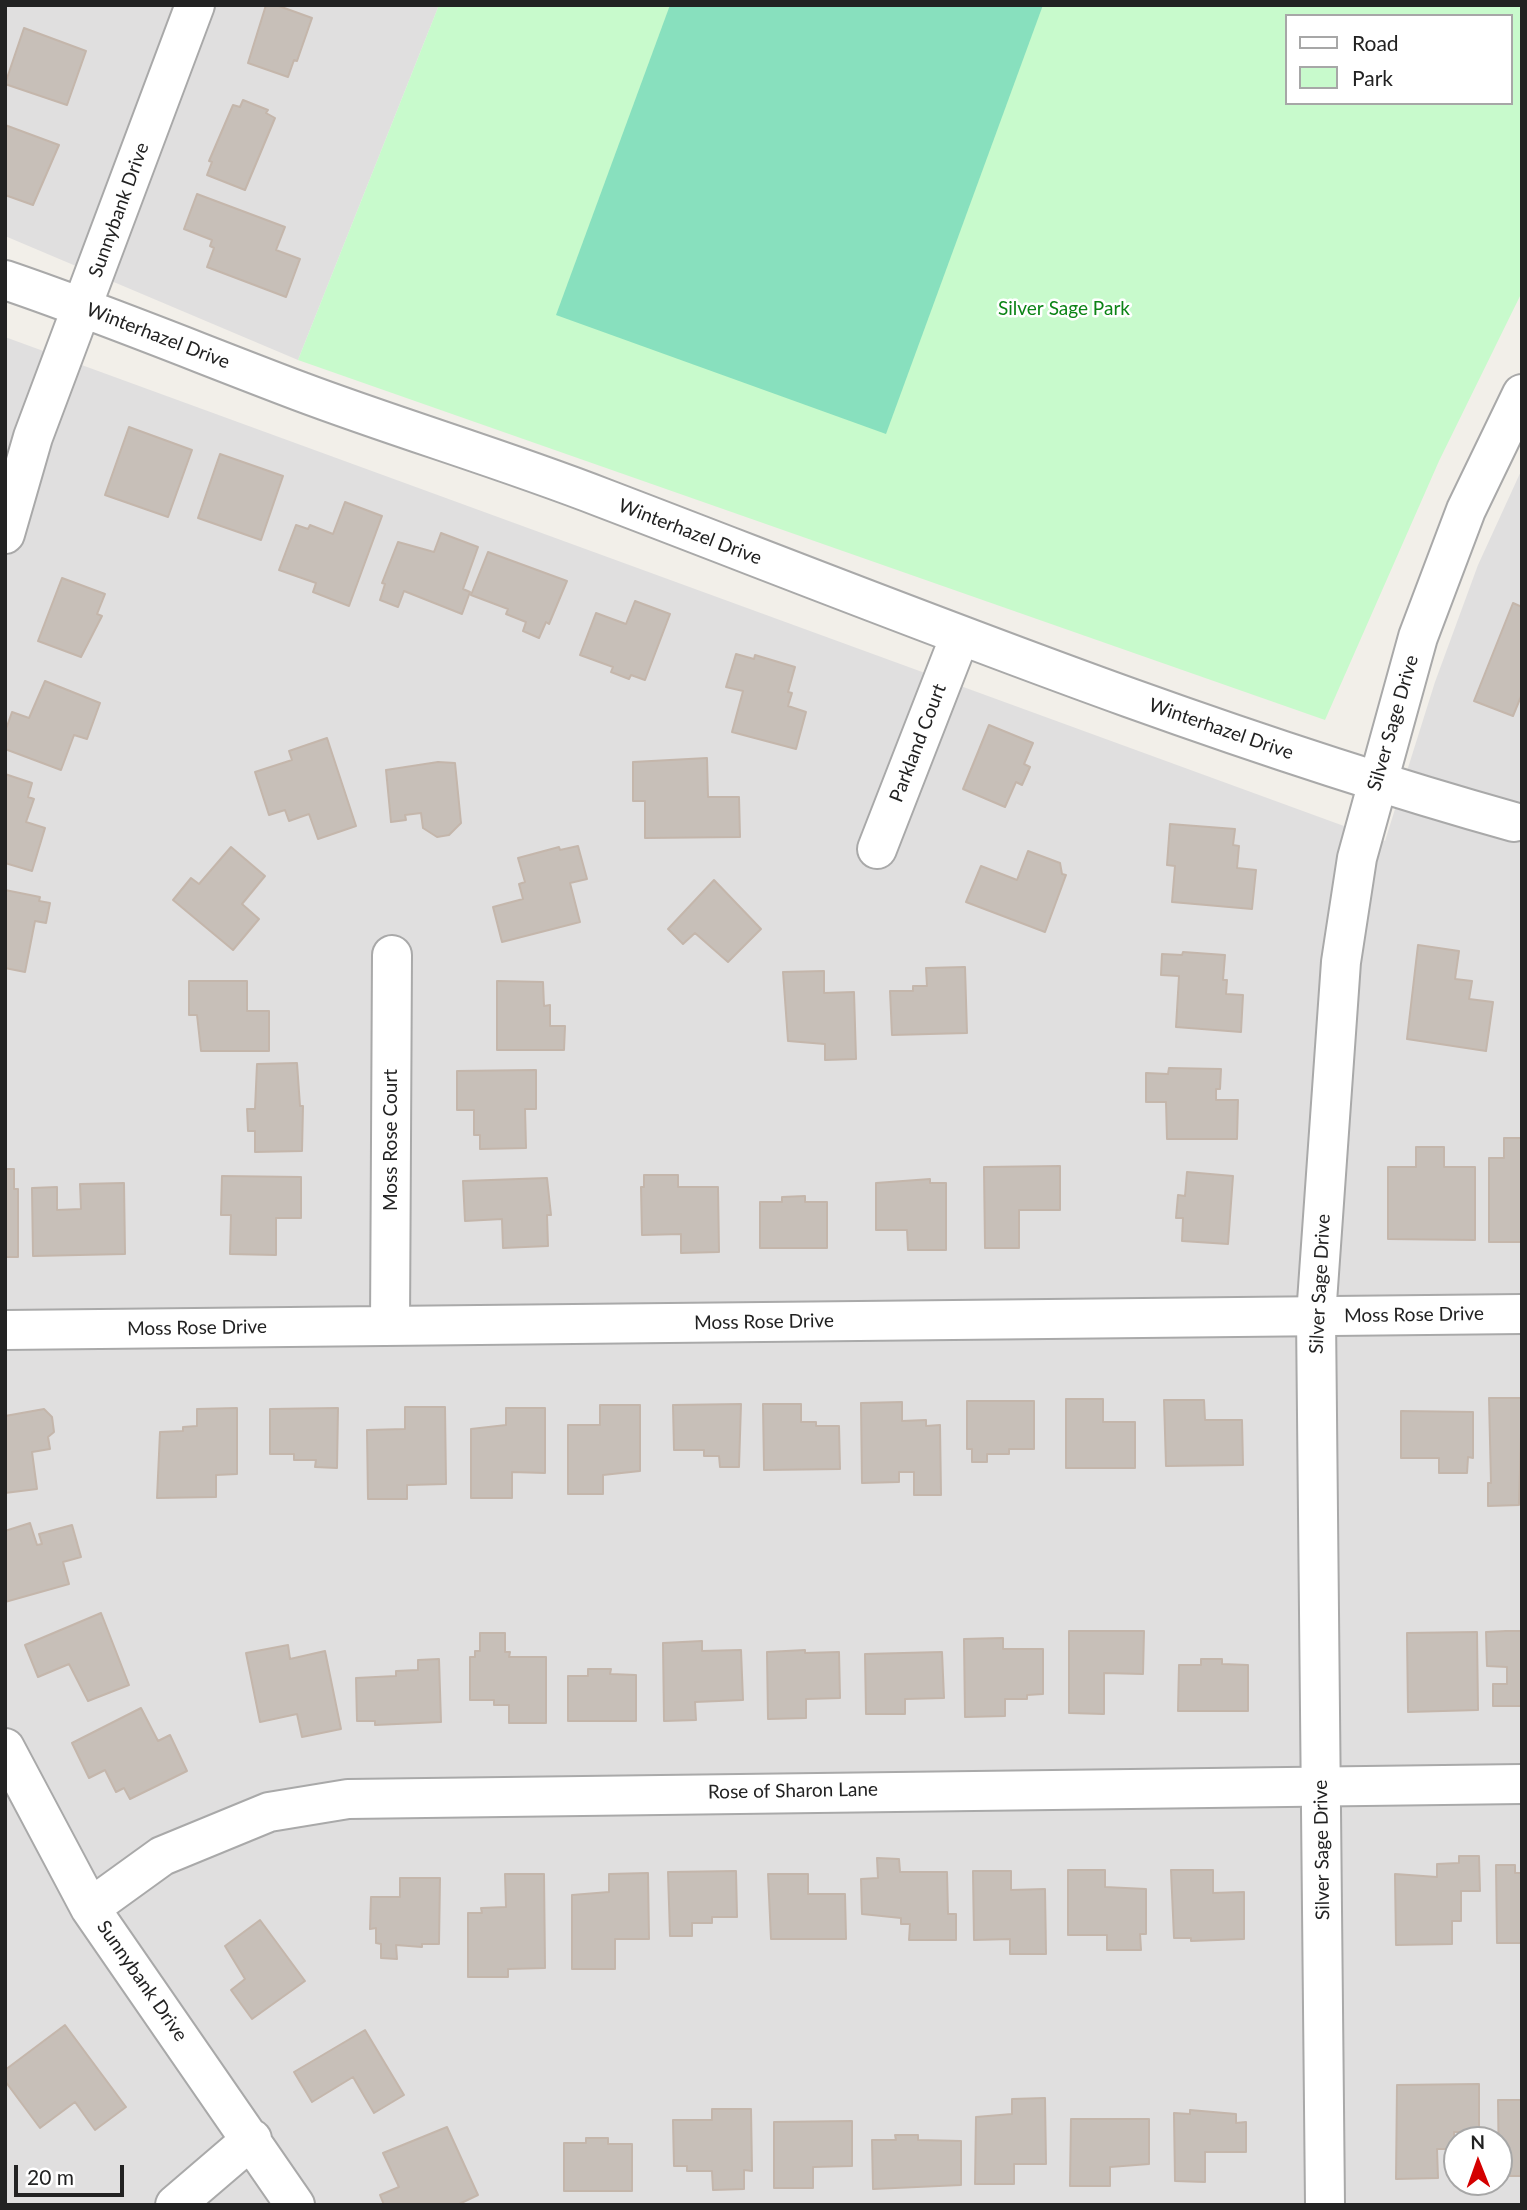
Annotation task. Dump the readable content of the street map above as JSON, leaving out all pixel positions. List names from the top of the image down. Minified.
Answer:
{"streets":{"street":["Sunnybank Drive","Winterhazel Drive","Silver Sage Drive","Parkland Court","Moss Rose Court","Moss Rose Drive","Rose of Sharon Lane"]},"crossings":[["Sunnybank Drive","Winterhazel Drive"],["Sunnybank Drive","Rose of Sharon Lane"],["Winterhazel Drive","Silver Sage Drive"],["Winterhazel Drive","Parkland Court"],["Silver Sage Drive","Moss Rose Drive"],["Silver Sage Drive","Rose of Sharon Lane"],["Moss Rose Court","Moss Rose Drive"]],"parks":["Silver Sage Park"],"legend":["Road","Park"],"scale_bar":"20 m","north":"top"}
